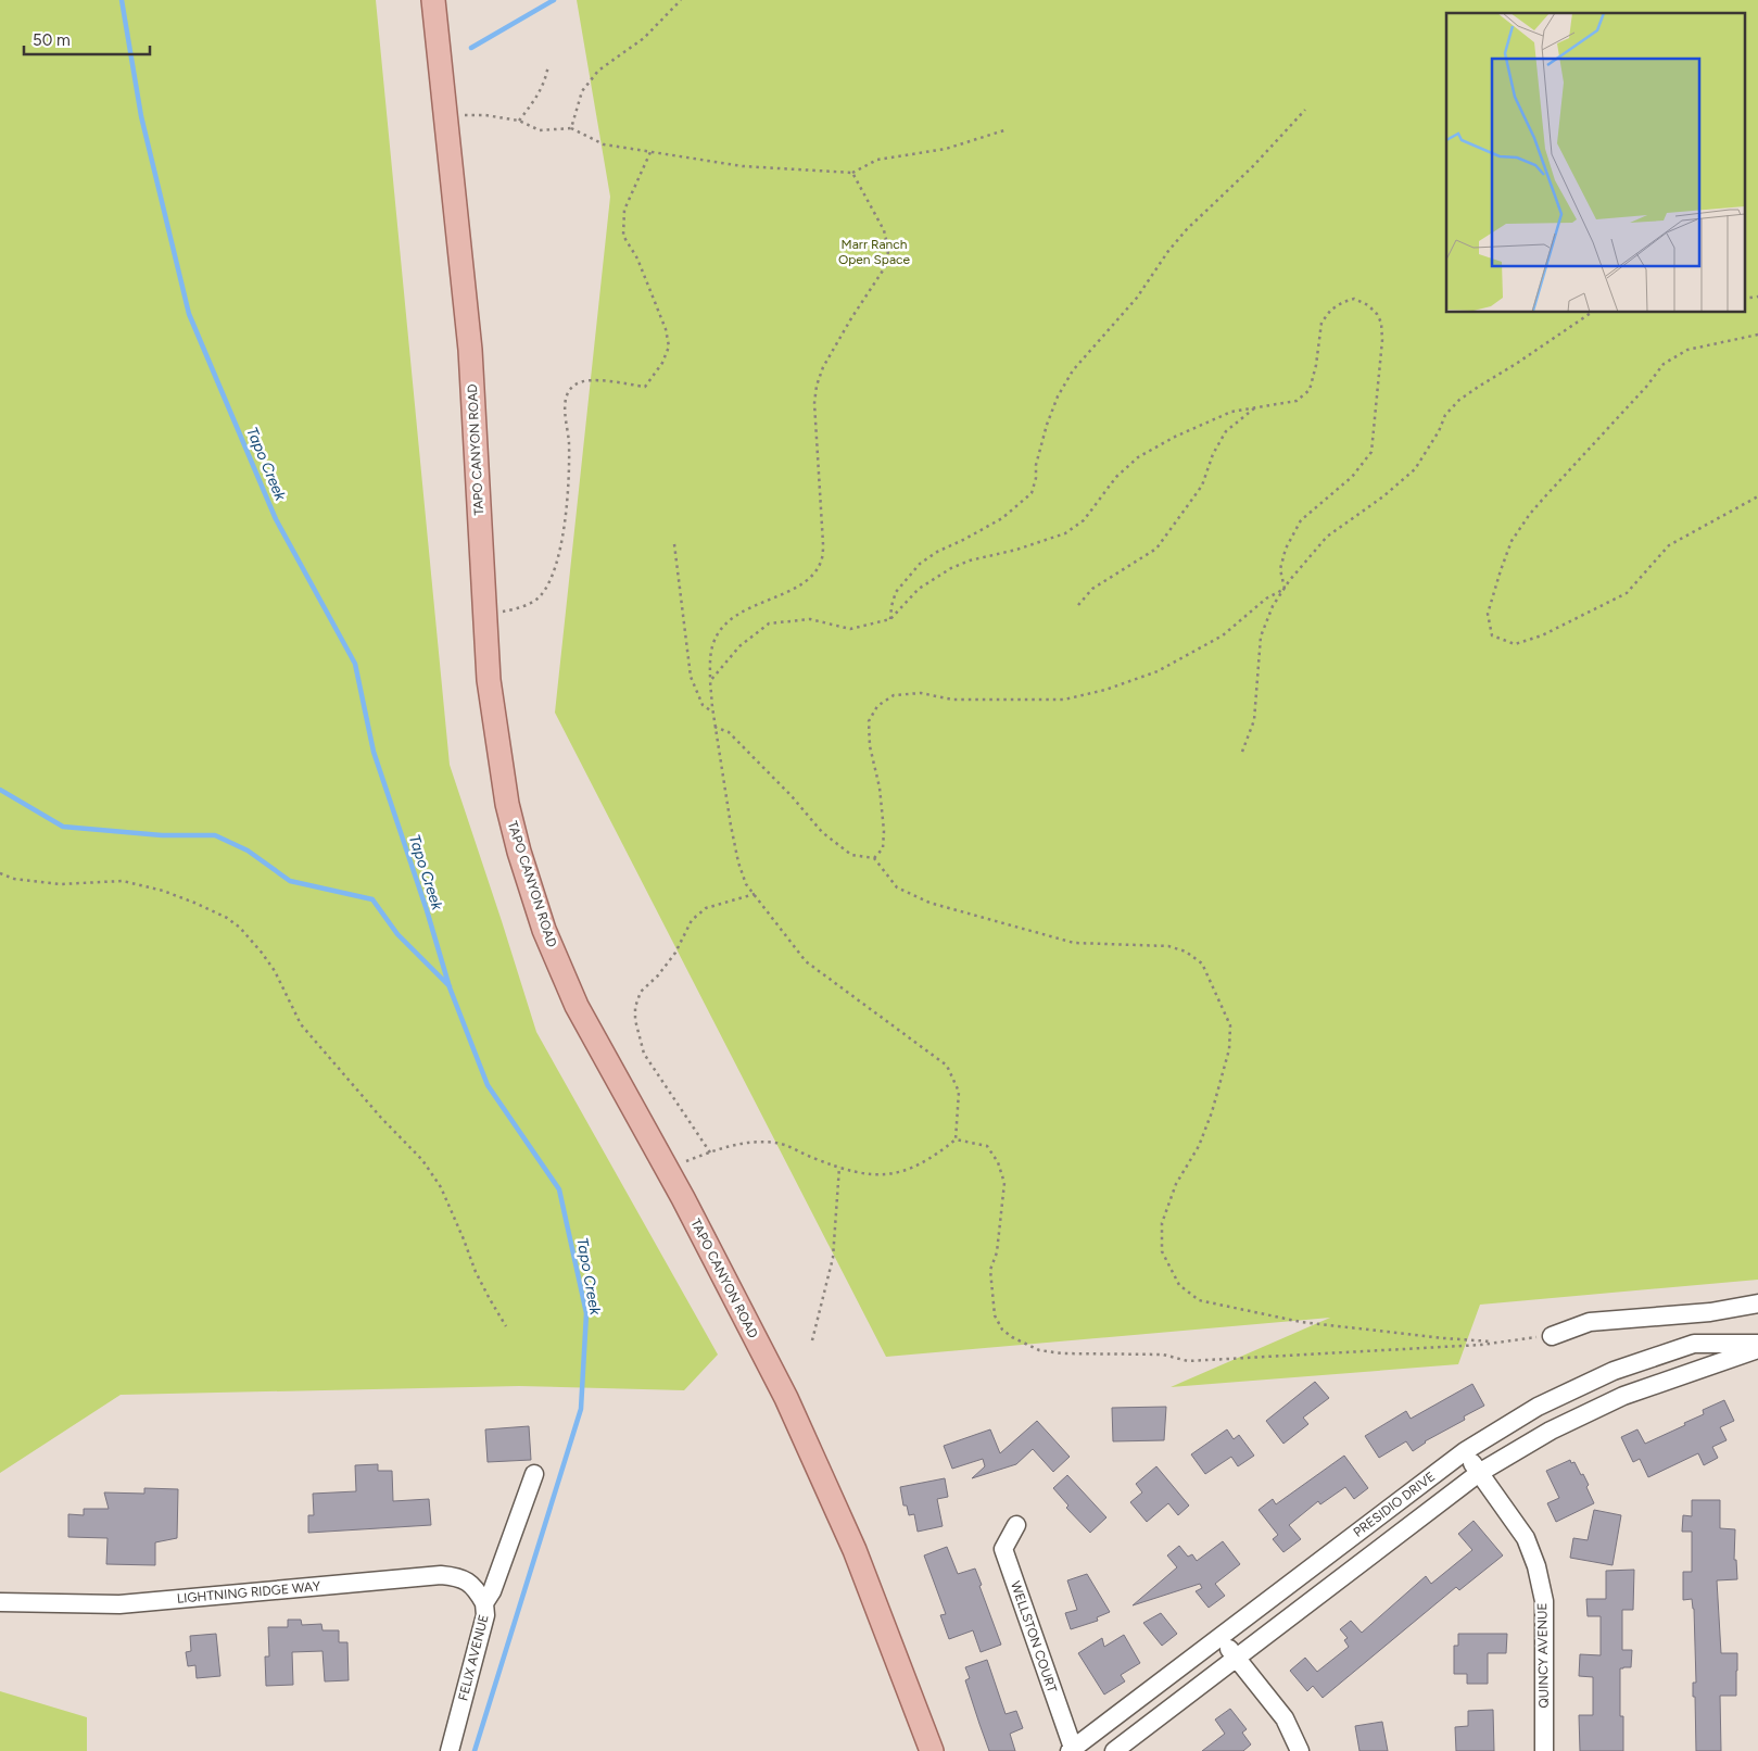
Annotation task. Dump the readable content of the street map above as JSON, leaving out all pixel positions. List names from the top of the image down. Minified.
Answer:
{"streets":{"main road":["TAPO CANYON ROAD"],"street":["PRESIDIO DRIVE","LIGHTNING RIDGE WAY","WELLSTON COURT","QUINCY AVENUE","FELIX AVENUE"]},"crossings":[["PRESIDIO DRIVE","WELLSTON COURT"],["PRESIDIO DRIVE","QUINCY AVENUE"],["LIGHTNING RIDGE WAY","FELIX AVENUE"]],"water":["Tapo Creek"],"parks":["Marr Ranch Open Space"],"scale_bar":"50 m"}
